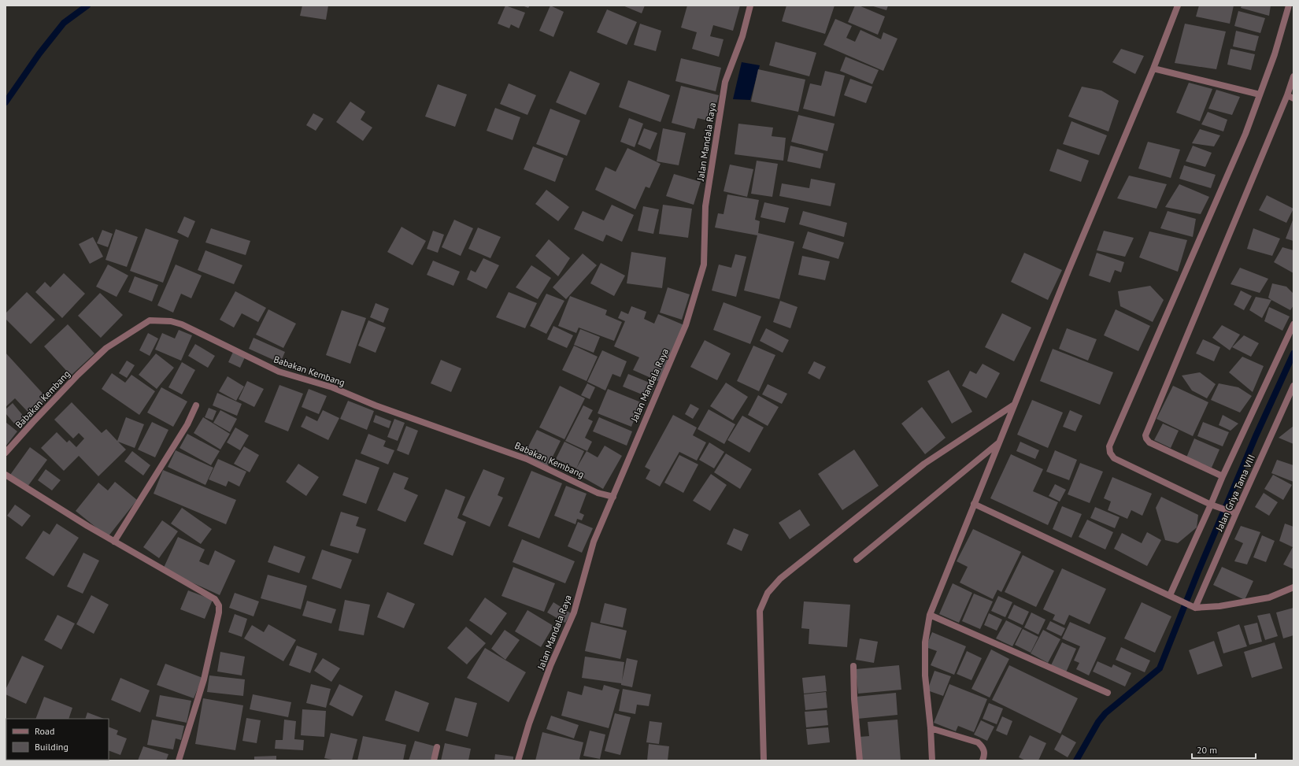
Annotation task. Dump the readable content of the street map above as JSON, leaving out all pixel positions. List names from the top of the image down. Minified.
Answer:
{"streets":{"street":["Jalan Mandala Raya","Babakan Kembang","Jalan Griya Tama VIII"]},"crossings":[["Jalan Mandala Raya","Babakan Kembang"]],"legend":["Road","Building"],"scale_bar":"20 m"}
